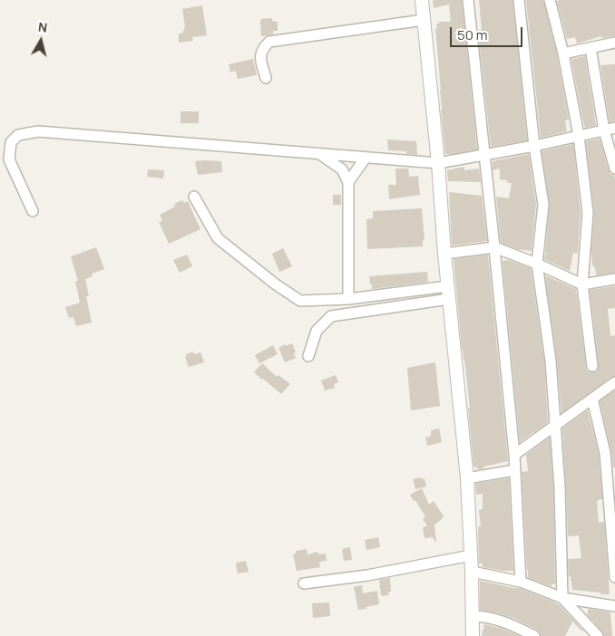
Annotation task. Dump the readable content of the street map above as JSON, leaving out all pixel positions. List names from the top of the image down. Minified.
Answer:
{"scale_bar":"50 m","north":"top"}
